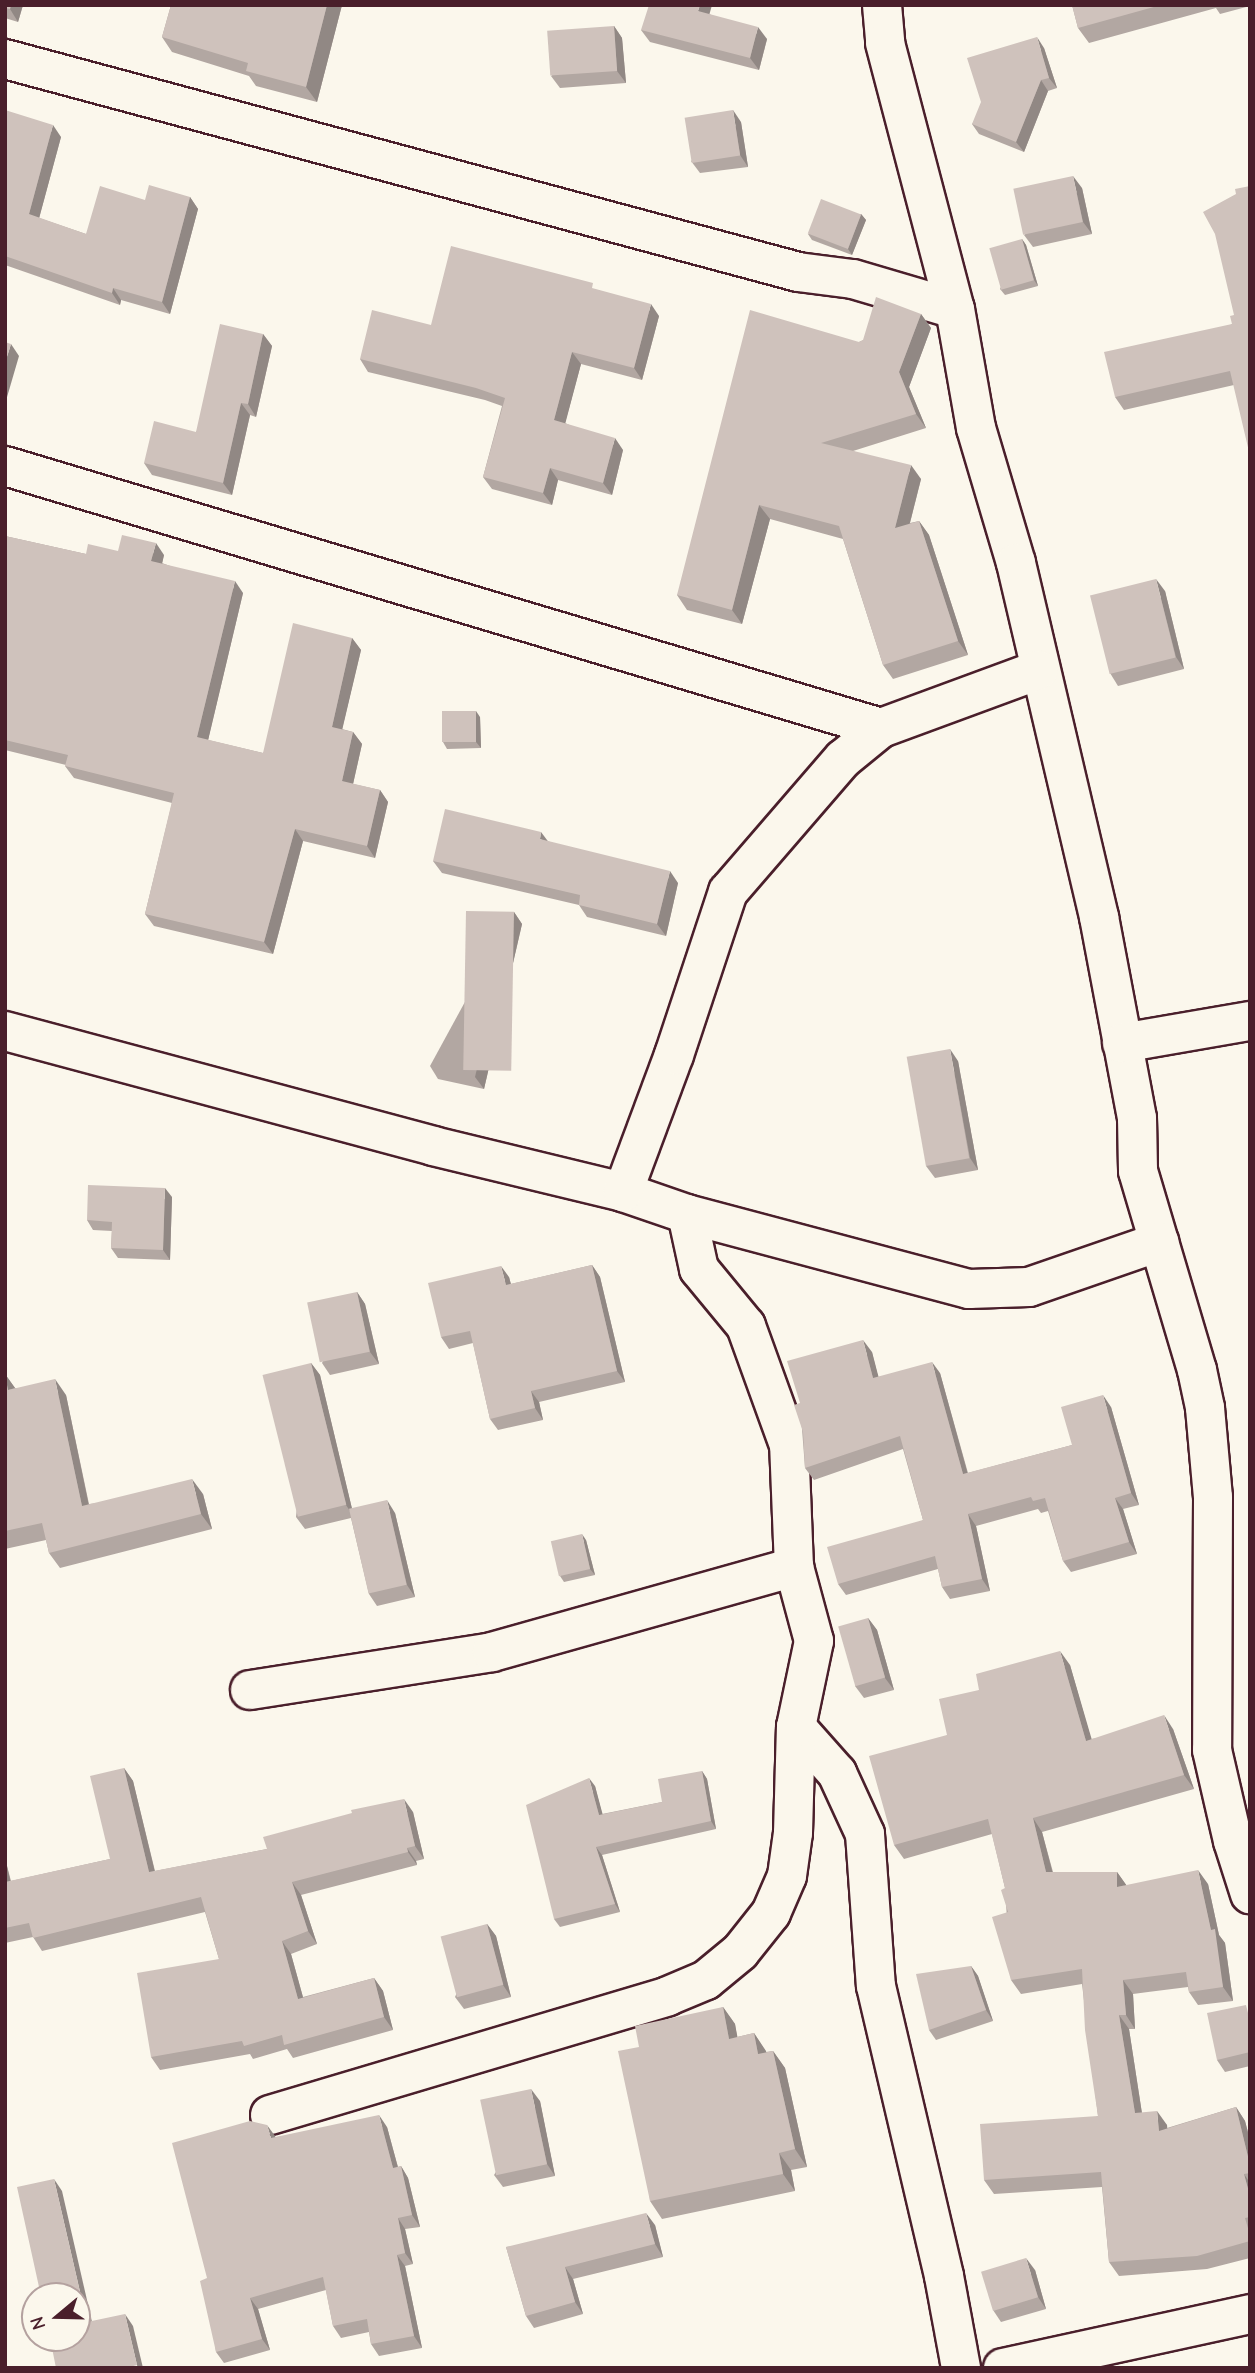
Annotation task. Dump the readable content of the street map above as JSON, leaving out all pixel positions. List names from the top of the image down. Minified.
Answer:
{"north":"left"}
